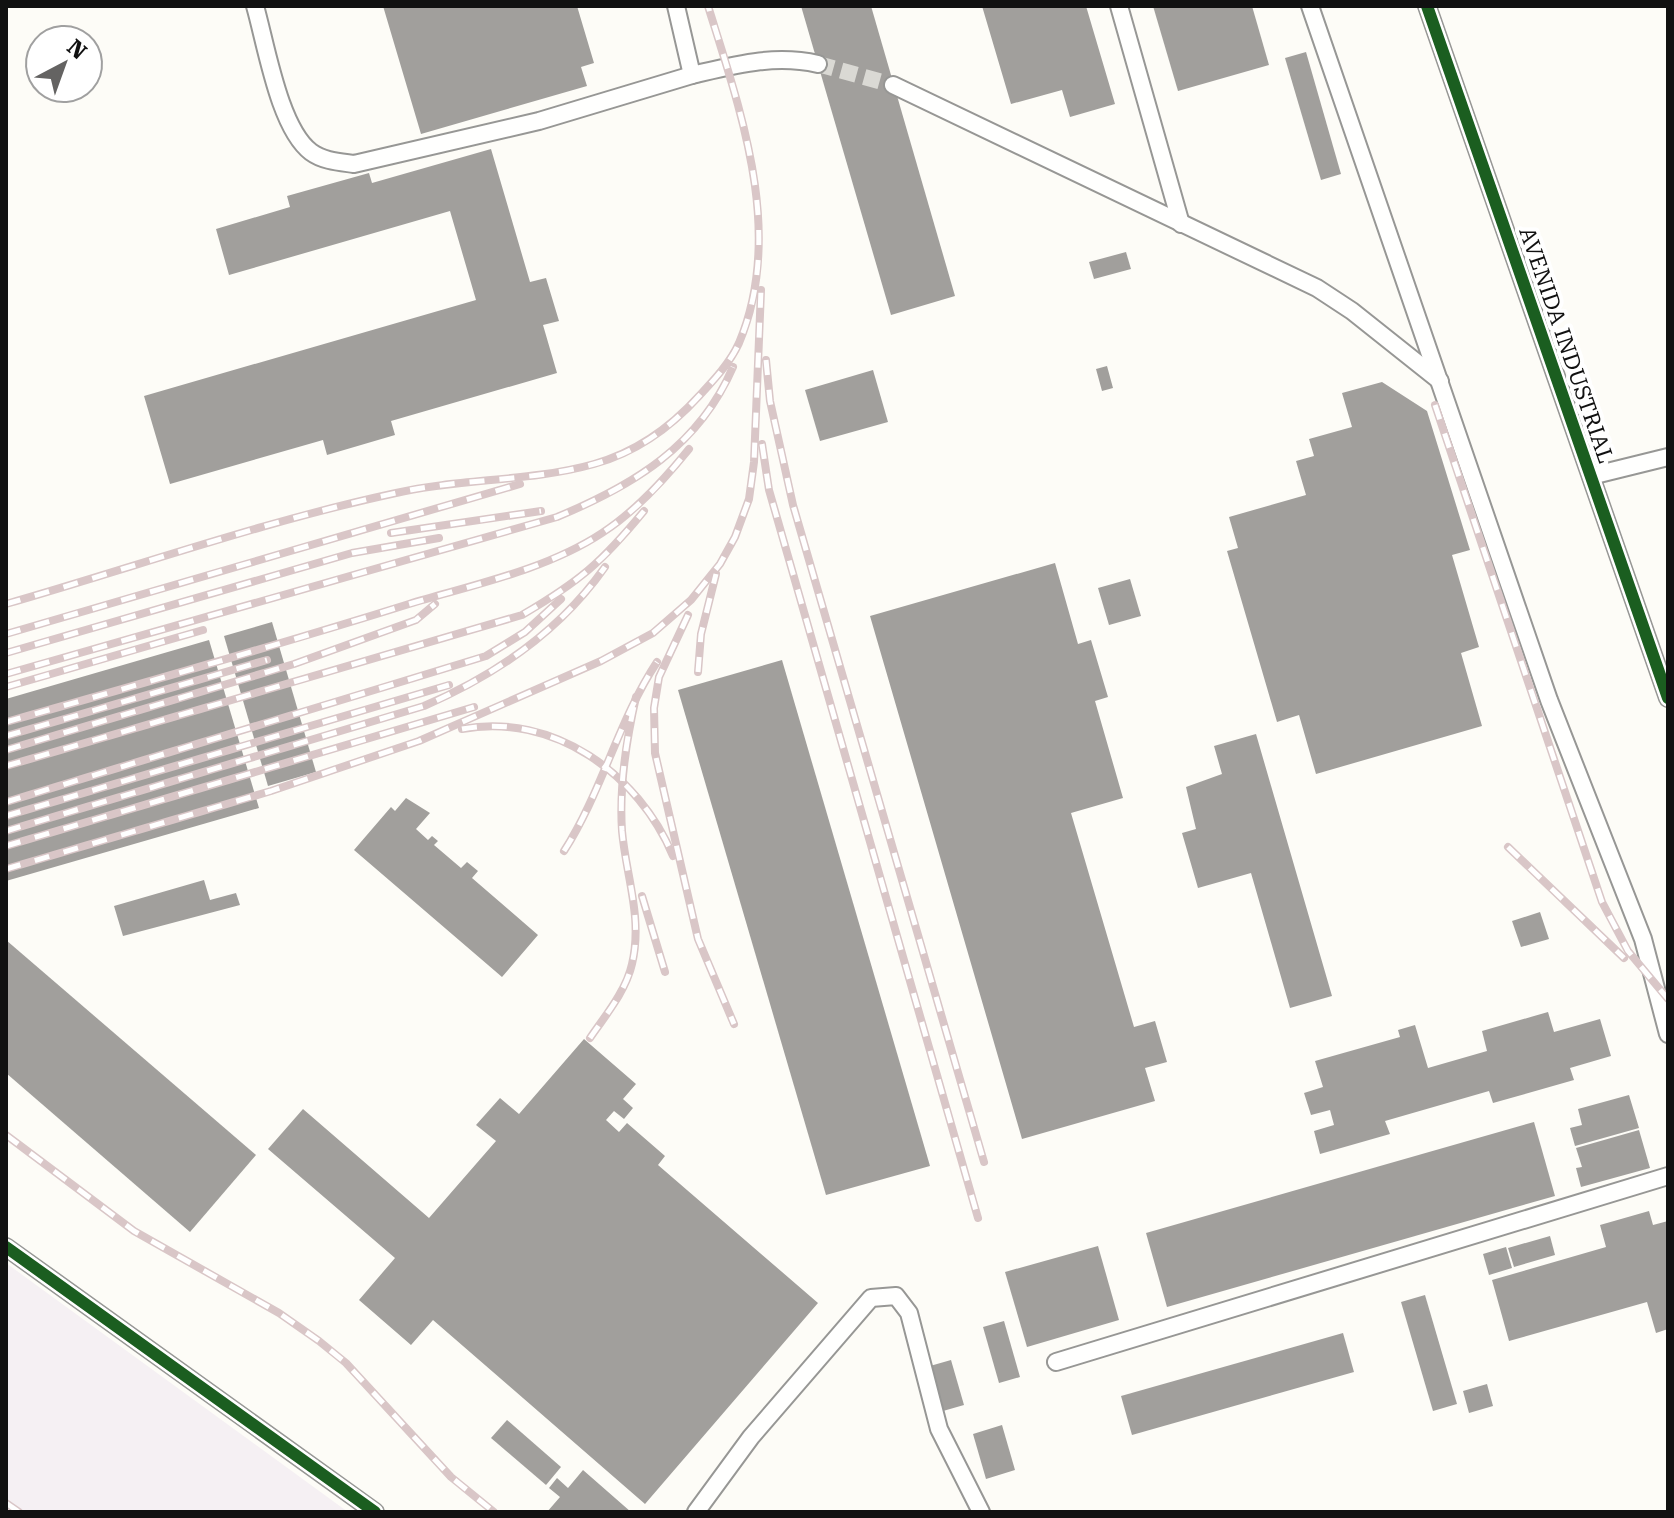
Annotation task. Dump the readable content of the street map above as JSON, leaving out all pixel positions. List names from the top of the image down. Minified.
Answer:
{"streets":{"street":["AVENIDA INDUSTRIAL"]},"north":"top right"}
